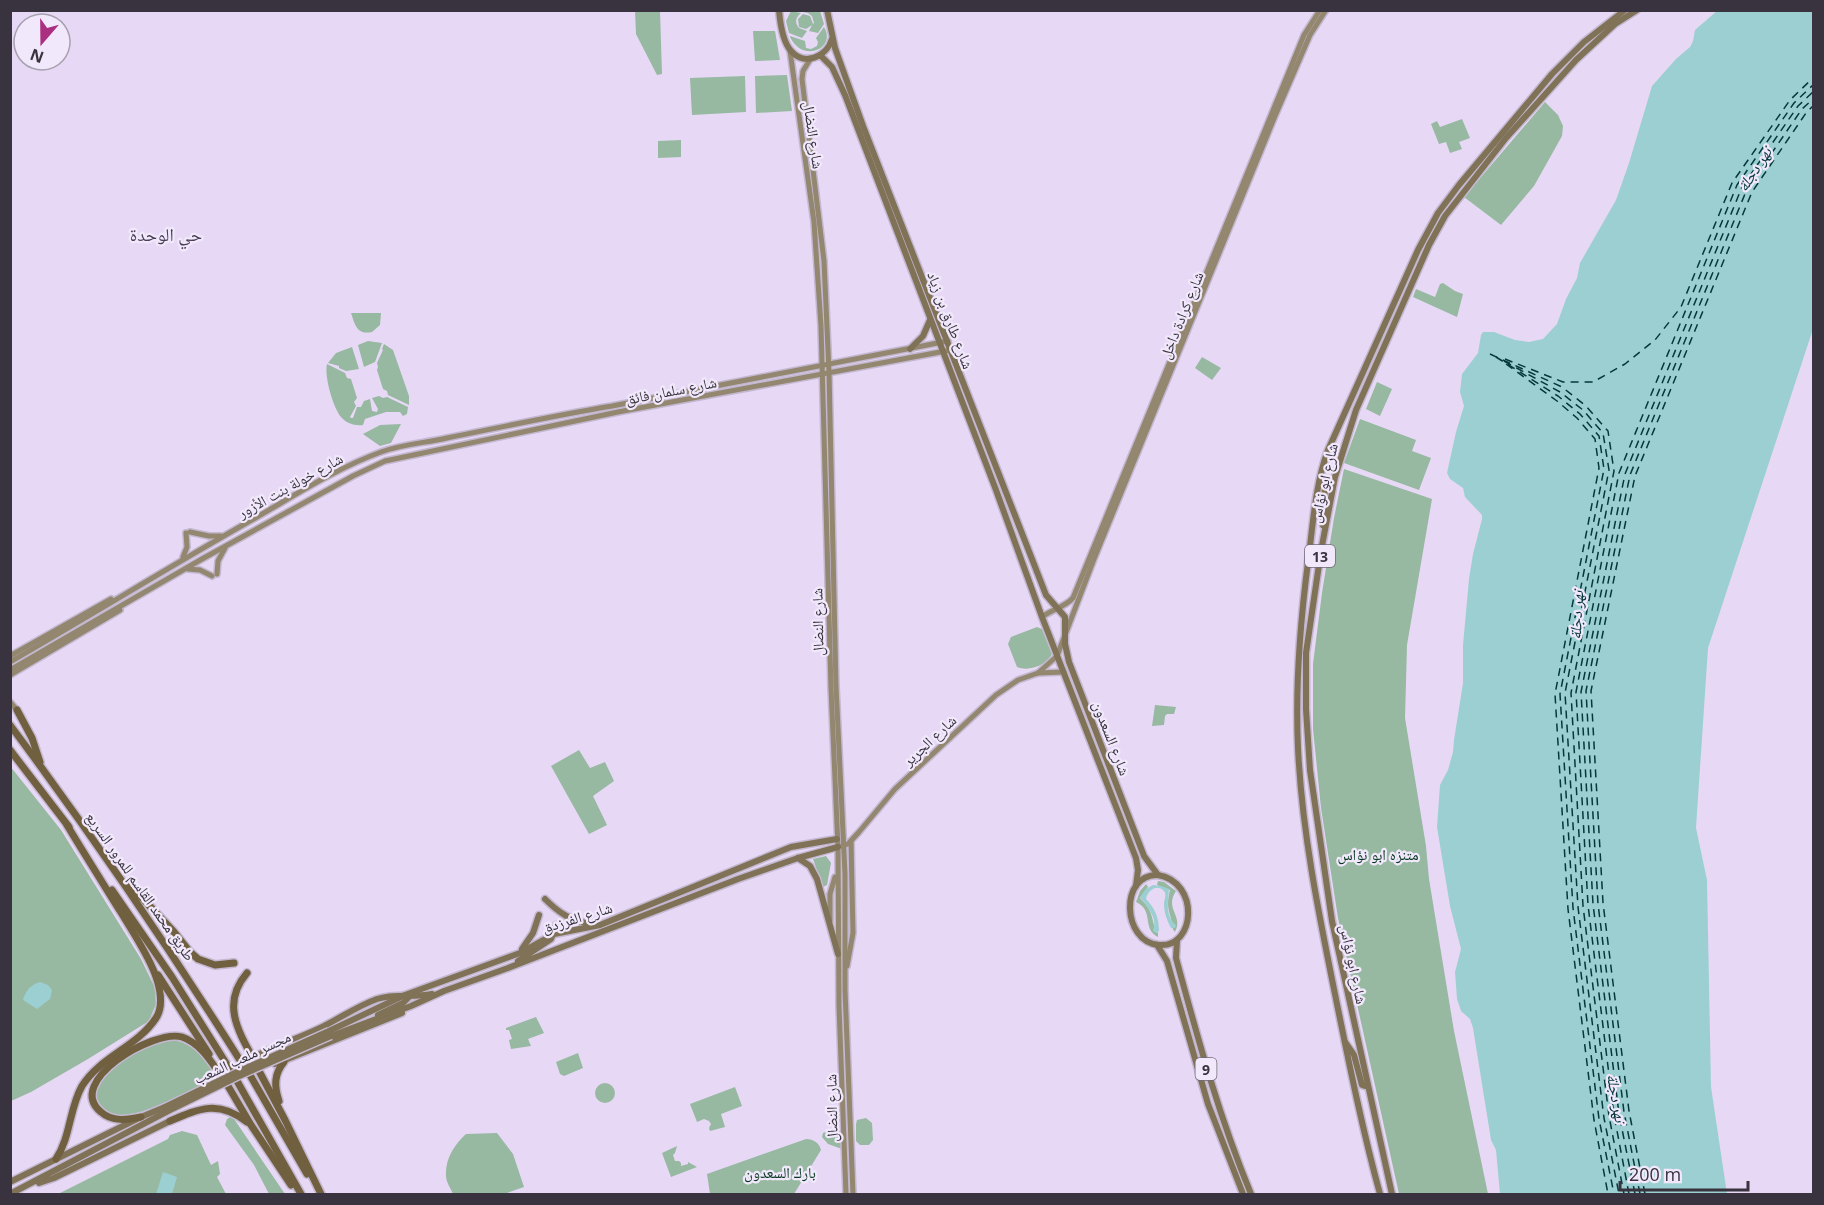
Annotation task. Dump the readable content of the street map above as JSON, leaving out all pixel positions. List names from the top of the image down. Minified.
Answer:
{"streets":{"highway":["طريق محمد القاسم للمرور السريع"],"main road":["شارع النضال","شارع كرادة داخل","شارع طارق بن زياد","شارع سلمان فائق","شارع ابو نؤاس","شارع خولة بنت الأزور","13","شارع السعدون","شارع الجرير","شارع الفرزدق","مجسر ملعب الشعب","9"]},"crossings":[["شارع النضال","شارع سلمان فائق"],["شارع النضال","شارع الفرزدق"],["شارع كرادة داخل","شارع طارق بن زياد"],["شارع كرادة داخل","شارع السعدون"],["شارع كرادة داخل","شارع الجرير"],["شارع طارق بن زياد","شارع سلمان فائق"],["شارع طارق بن زياد","شارع السعدون"],["شارع سلمان فائق","شارع خولة بنت الأزور"],["شارع السعدون","شارع الجرير"],["شارع السعدون","9"],["شارع الفرزدق","مجسر ملعب الشعب"]],"districts":["حي الوحدة"],"water":["نهر دجلة"],"parks":["متنزه ابو نؤاس","بارك السعدون"],"scale_bar":"200 m","north":"bottom"}
